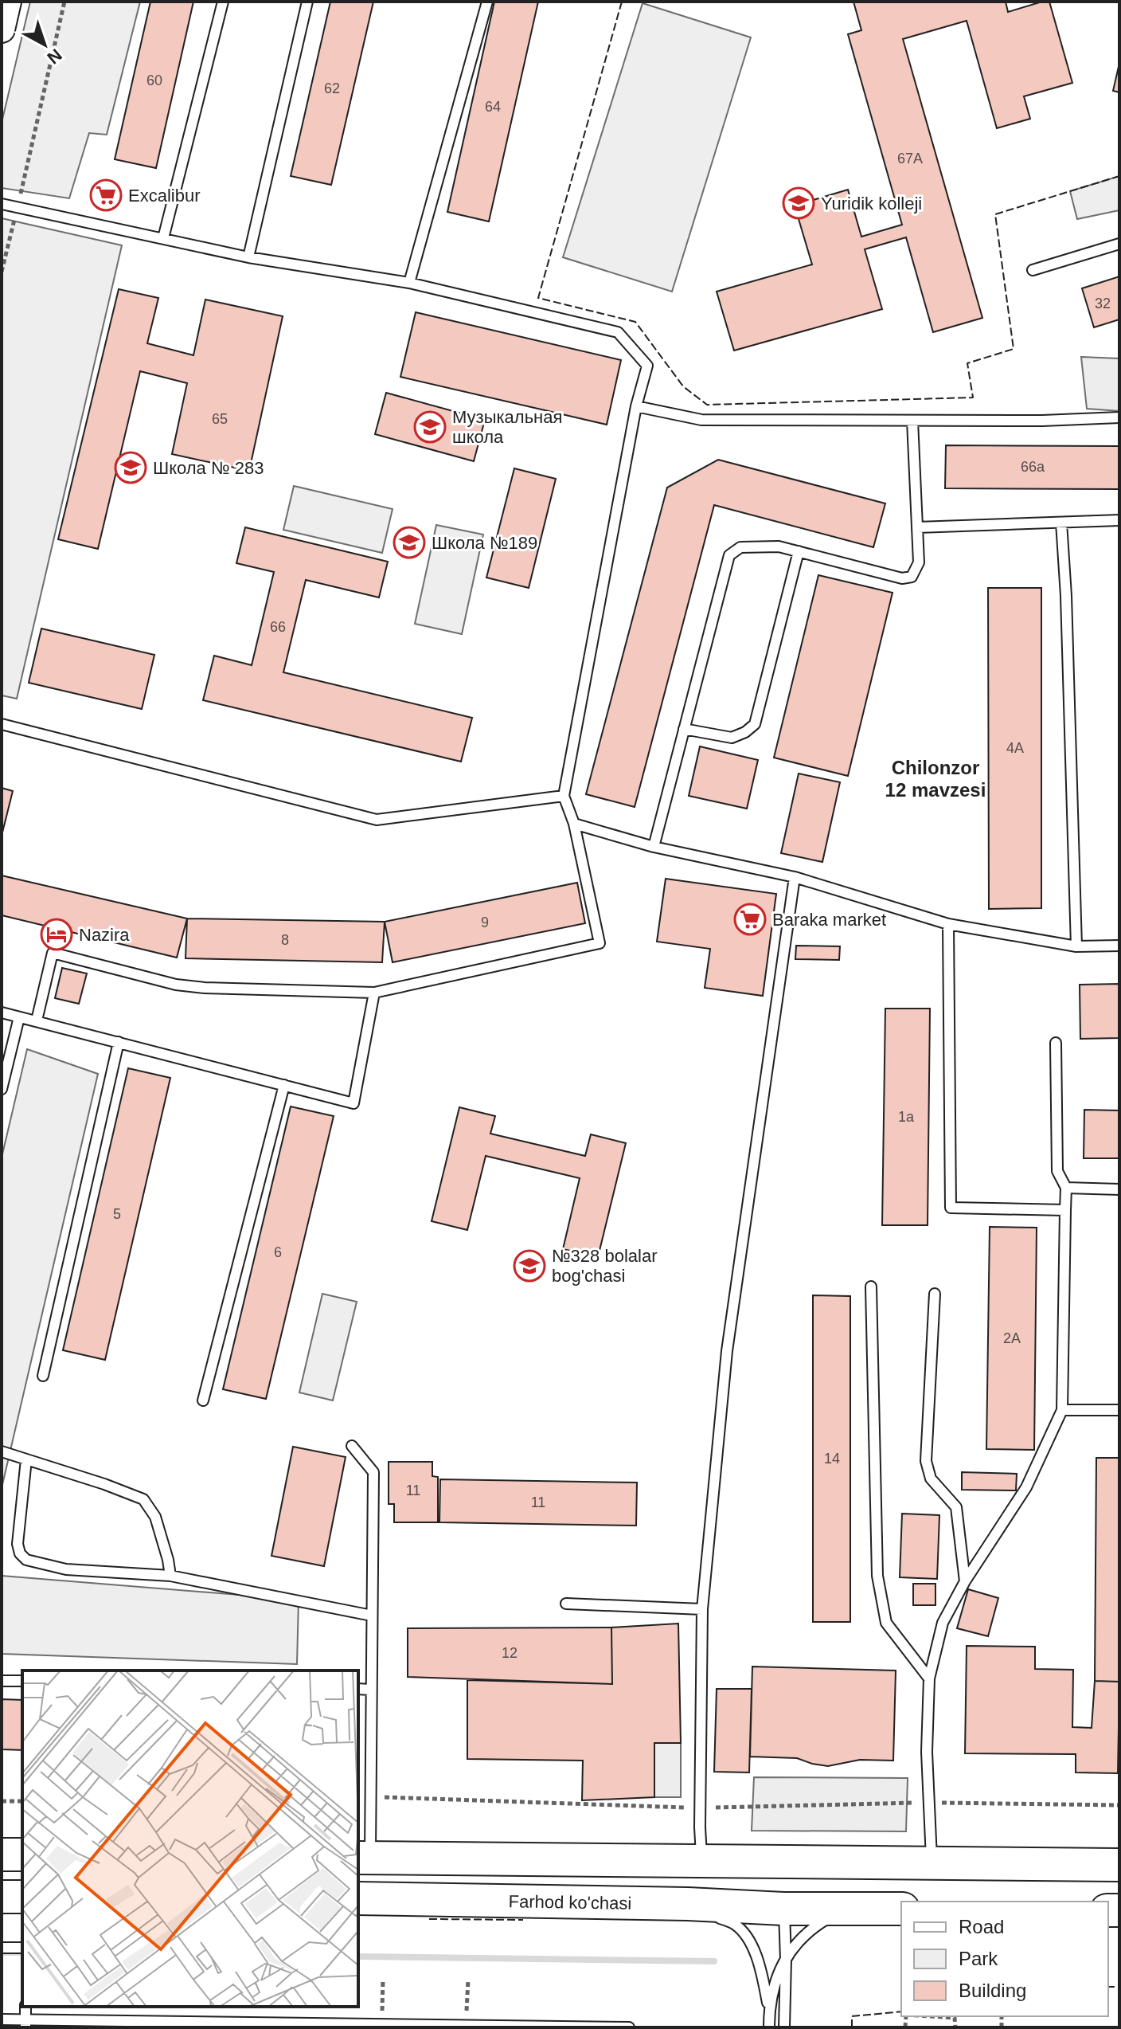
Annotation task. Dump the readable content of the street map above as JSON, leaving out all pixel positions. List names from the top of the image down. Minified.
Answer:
{"streets":{"main road":["Farhod ko'chasi"]},"districts":["Chilonzor 12 mavzesi"],"places":{"supermarket":["Excalibur","Baraka market"],"school or university":["Yuridik kolleji","Музыкальная школа","Школа № 283","Школа №189","№328 bolalar bog'chasi"],"hotel":["Nazira"]},"house_numbers":["60","62","64","67A","32","65","66а","66","4А","9","8","1a","5","6","2A","14","11","11","12"],"legend":["Road","Park","Building"],"north":"bottom right"}
